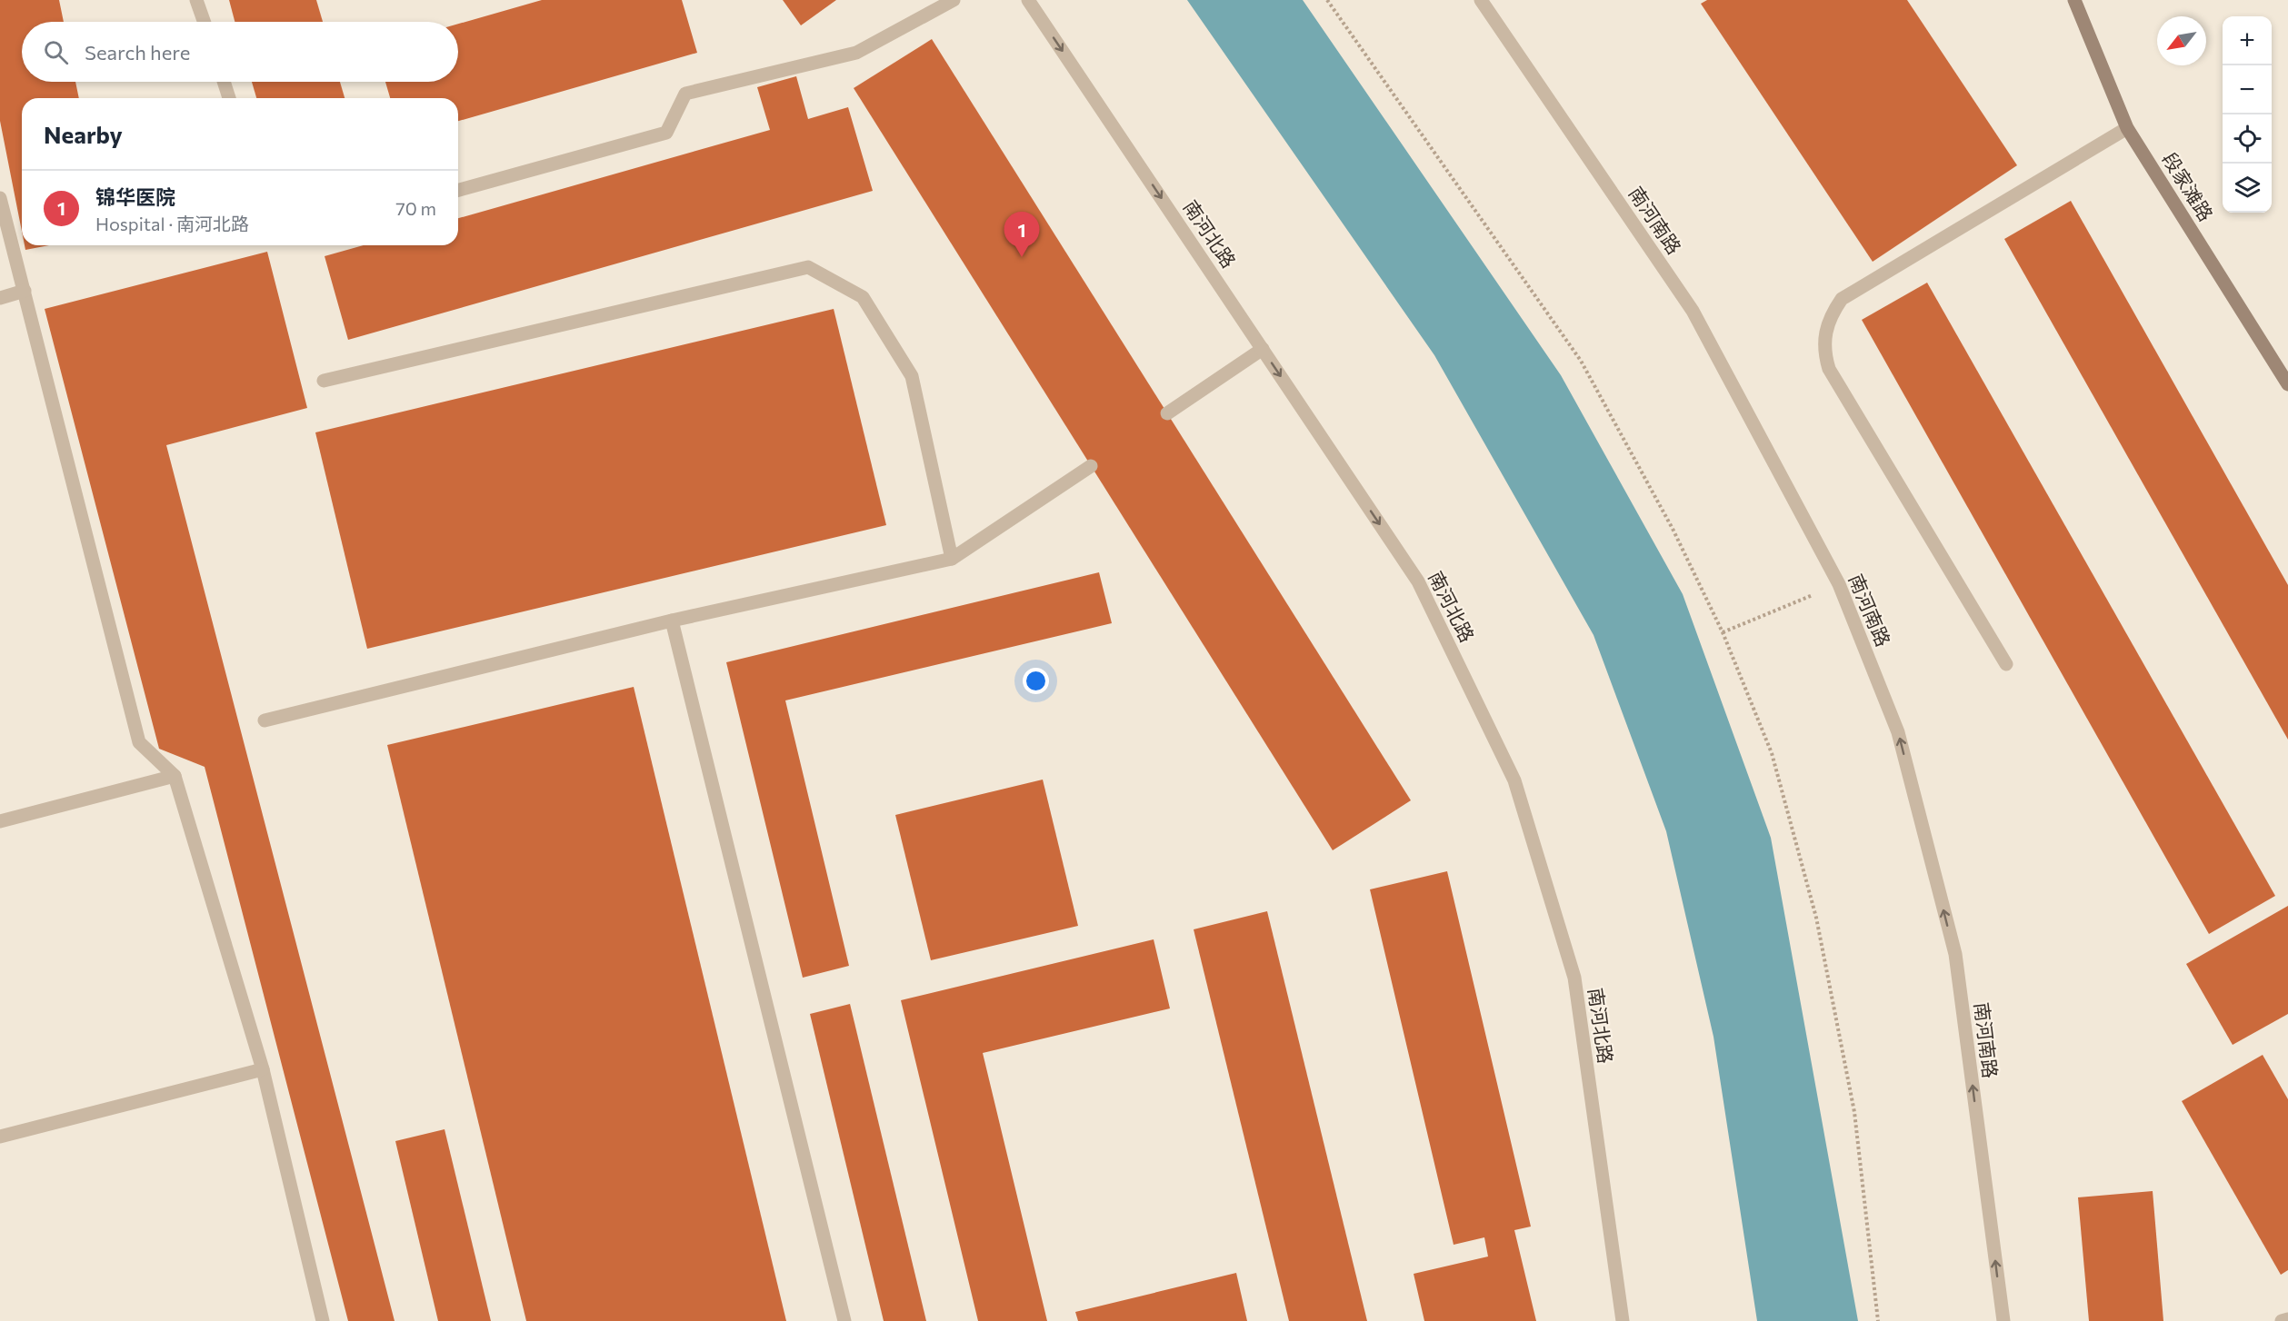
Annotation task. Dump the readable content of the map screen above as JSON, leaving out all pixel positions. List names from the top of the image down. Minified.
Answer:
{"streets":{"main road":["段家滩路"],"street":["南河南路","南河北路"]},"one_way":["南河南路","南河北路"],"north":"bottom left","page":{"map_buttons":["+","−"],"search":"Search here","heading":"Nearby","list":[{"mark":"1","name":"锦华医院","note":"Hospital · 南河北路","value":"70 m"}],"pins":"1"}}
